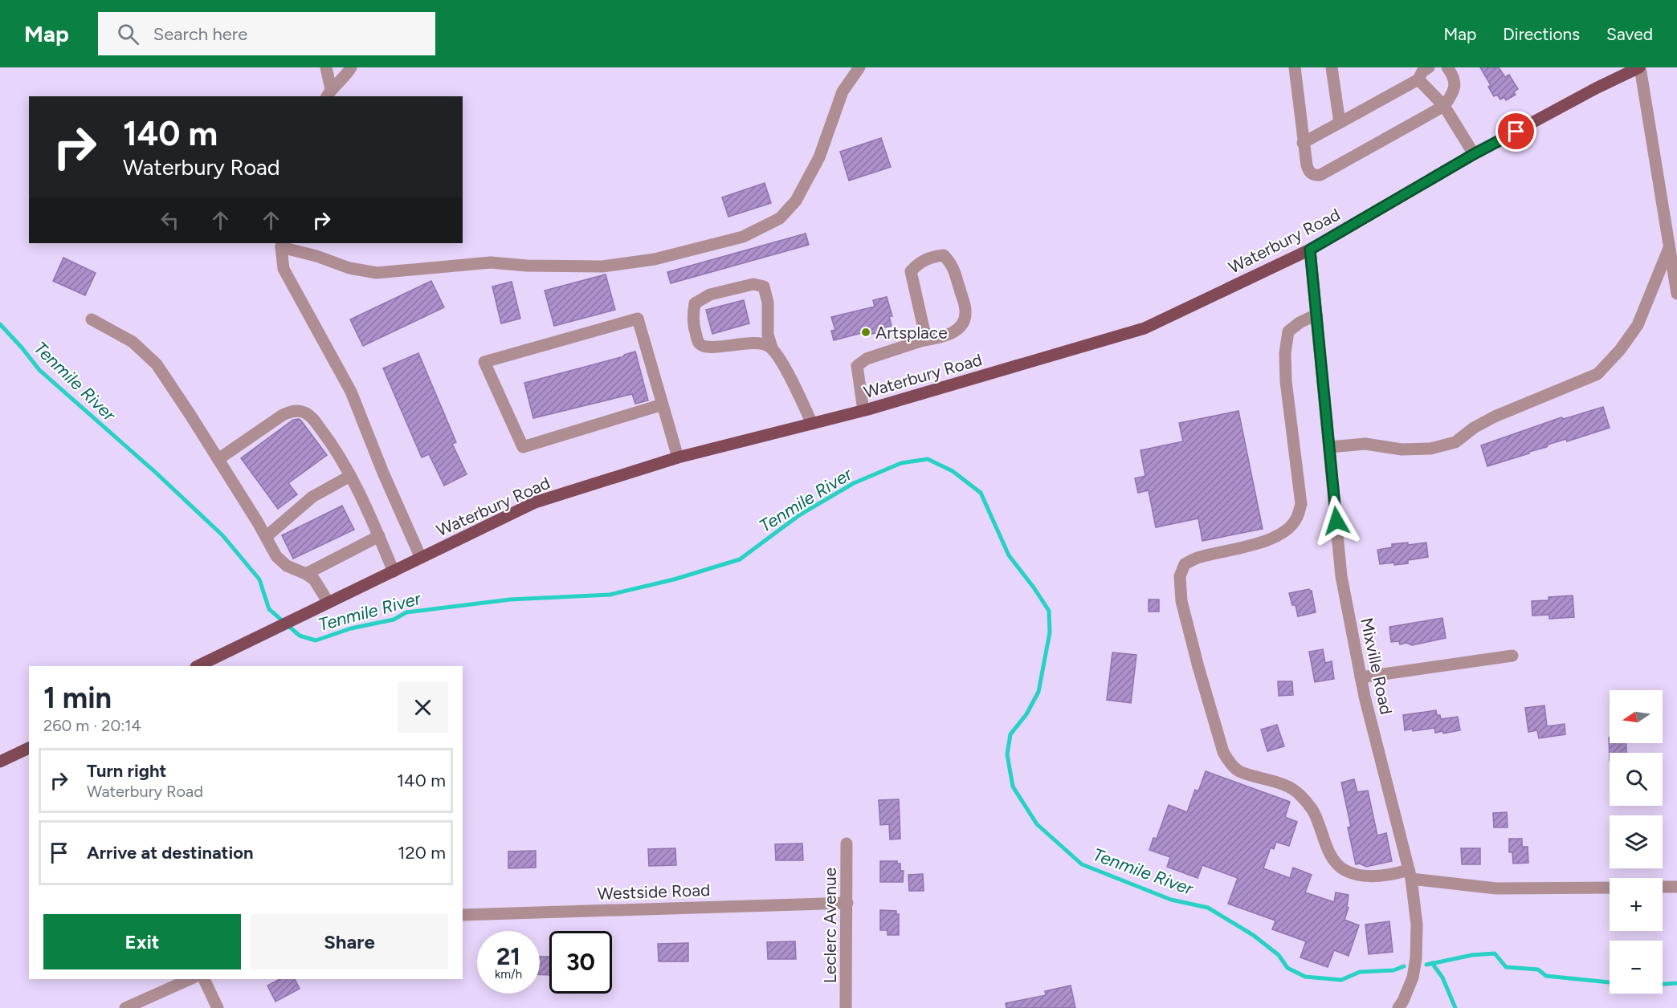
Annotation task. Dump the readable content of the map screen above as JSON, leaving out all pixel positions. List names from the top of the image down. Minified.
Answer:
{"streets":{"main road":["Waterbury Road"],"street":["Mixville Road","Westside Road","Leclerc Avenue"]},"crossings":[["Waterbury Road","Mixville Road"],["Westside Road","Leclerc Avenue"]],"water":["Tenmile River"],"places":["Artsplace"],"north":"left","page":{"header":"Map","search":"Search here","nav":["Map","Directions","Saved"],"turn":["140 m","Waterbury Road"],"heading":["1 min","260 m · 20:14"],"map_buttons":["+","−"],"list":[{"name":"Turn right","note":"Waterbury Road","value":"140 m"},{"name":"Arrive at destination","value":"120 m"}],"buttons":["Exit","Share"],"speed":"21 km/h","limit":"30"}}
